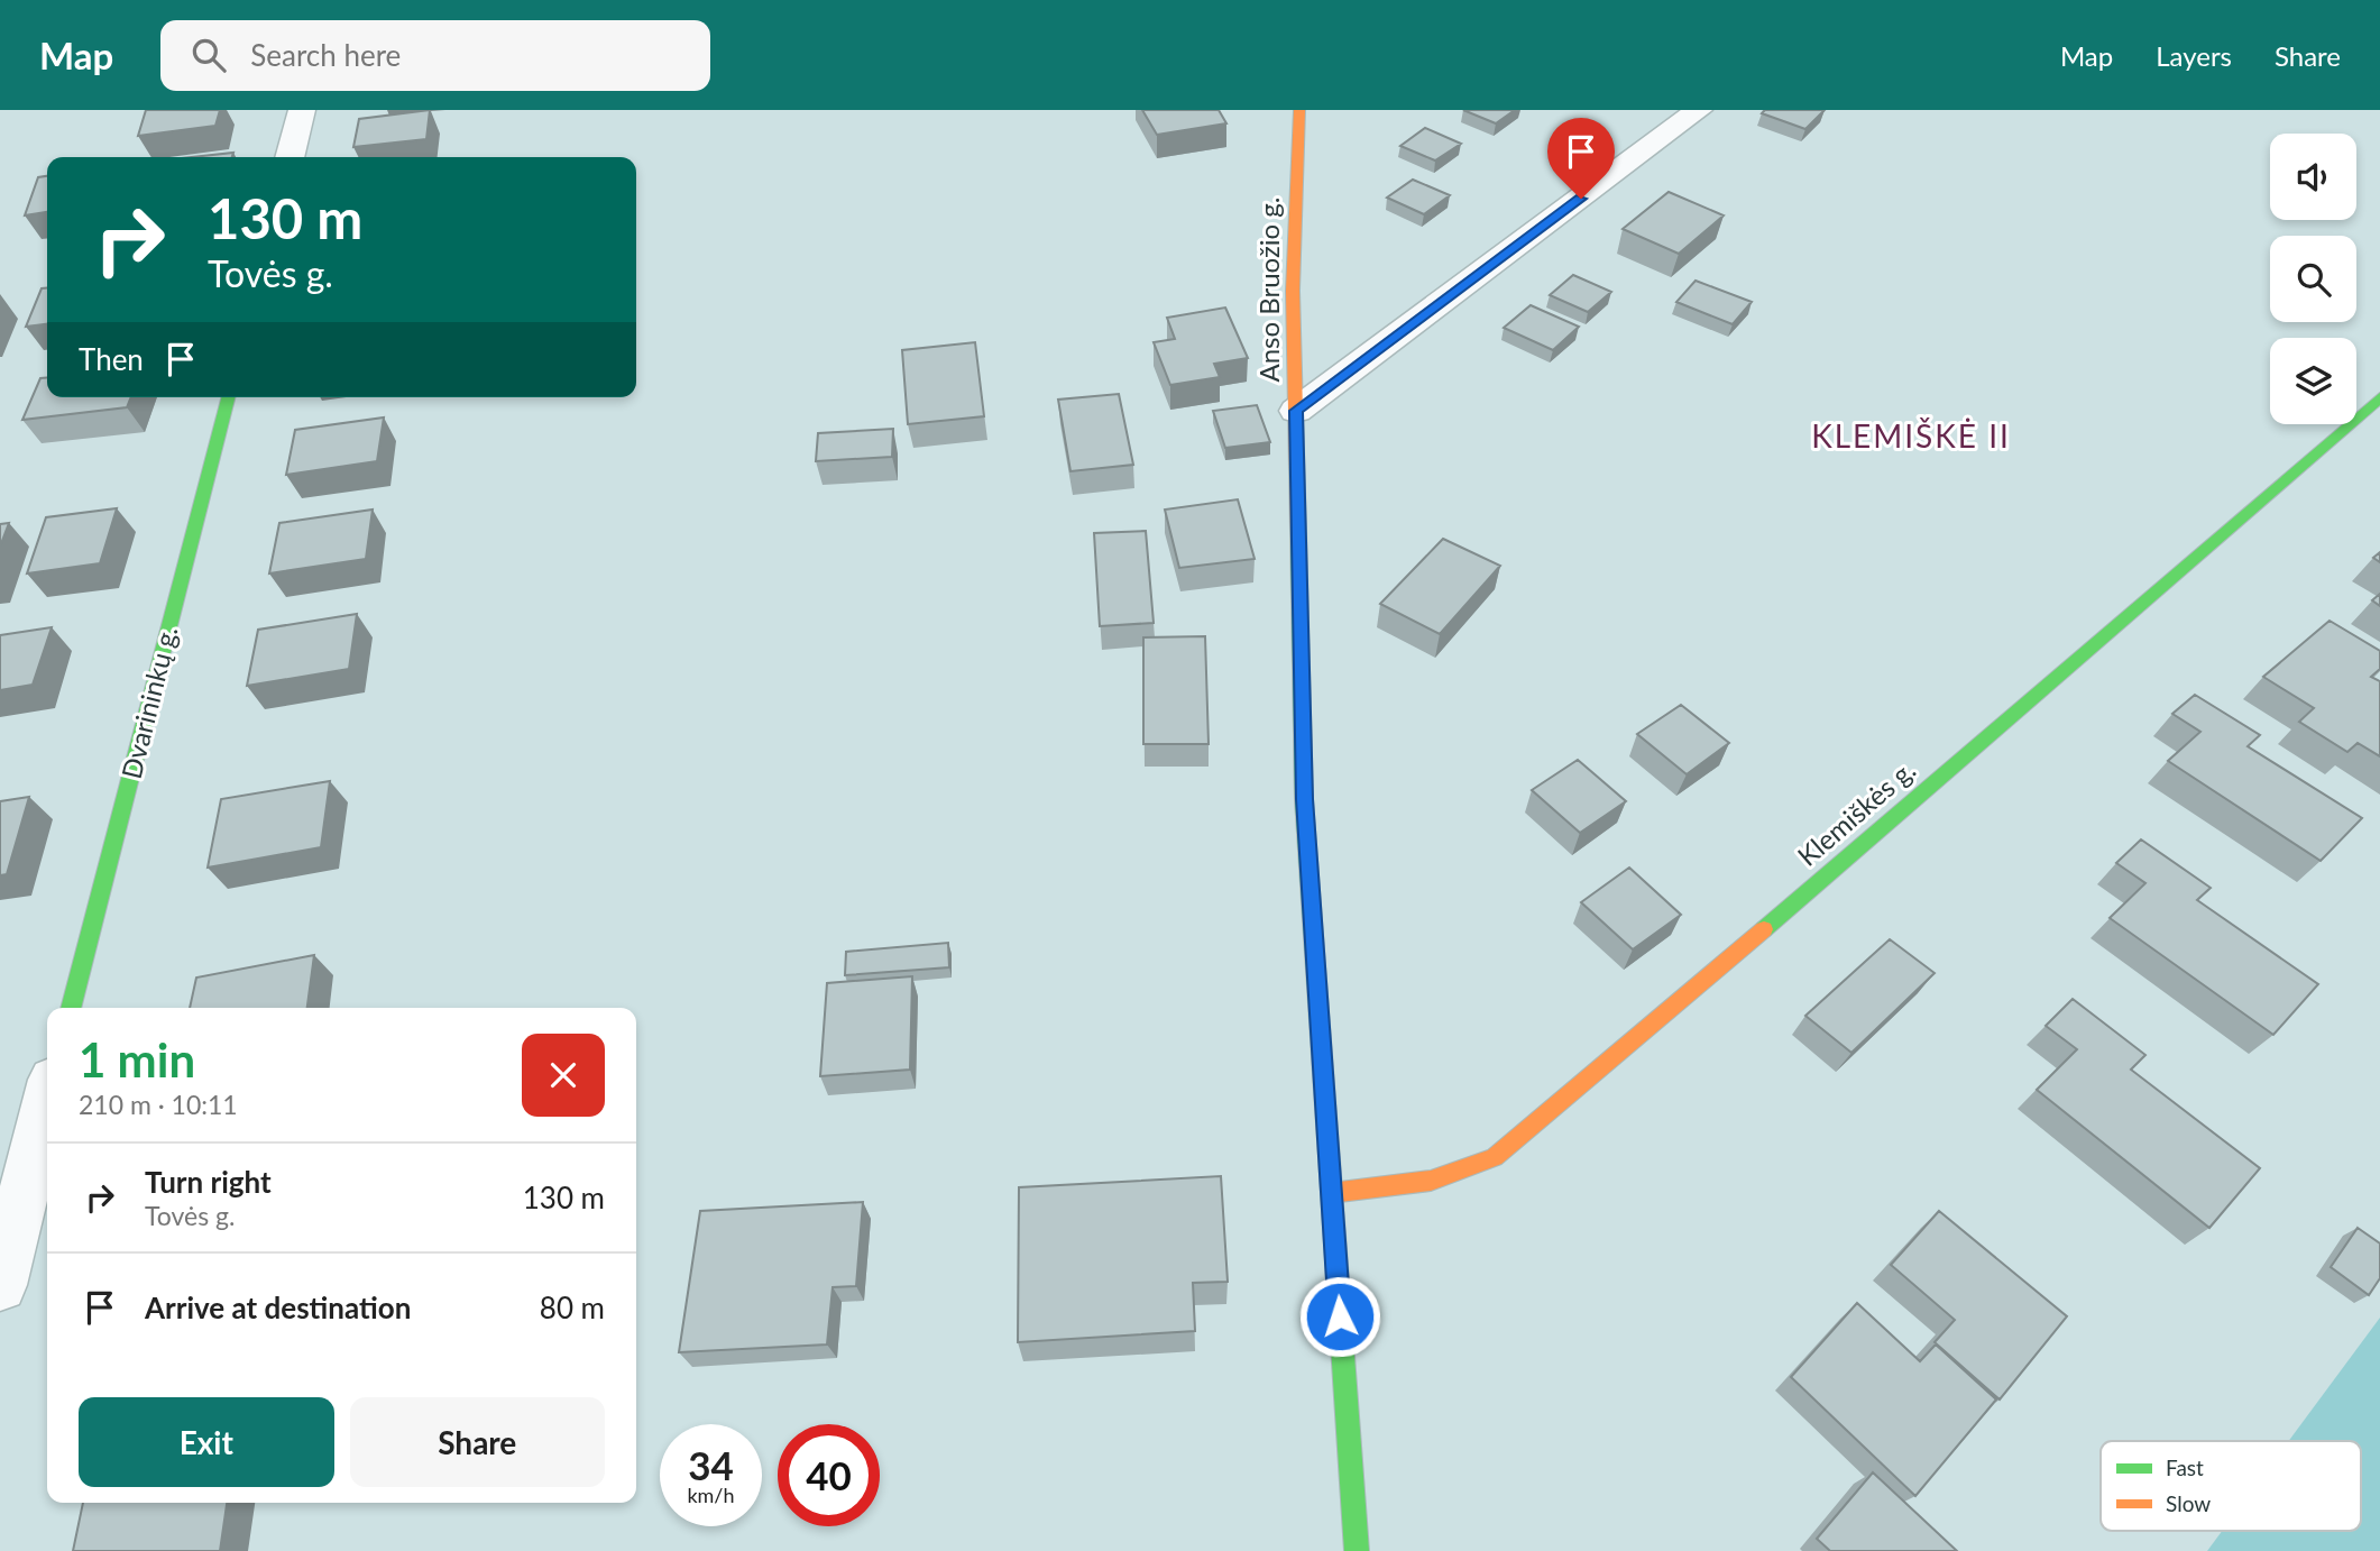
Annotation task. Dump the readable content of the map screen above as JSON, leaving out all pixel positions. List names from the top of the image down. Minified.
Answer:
{"streets":{"street":["Anso Bruožio g.","Dvarininkų g.","Klemiškės g."]},"crossings":[["Anso Bruožio g.","Klemiškės g."]],"districts":["KLEMIŠKĖ II"],"legend":["Fast","Slow"],"page":{"header":"Map","search":"Search here","nav":["Map","Layers","Share"],"turn":["130 m","Tovės g."],"then":"Then","heading":["1 min","210 m · 10:11"],"list":[{"name":"Turn right","note":"Tovės g.","value":"130 m"},{"name":"Arrive at destination","value":"80 m"}],"buttons":["Exit","Share"],"speed":"34 km/h","limit":"40"}}
